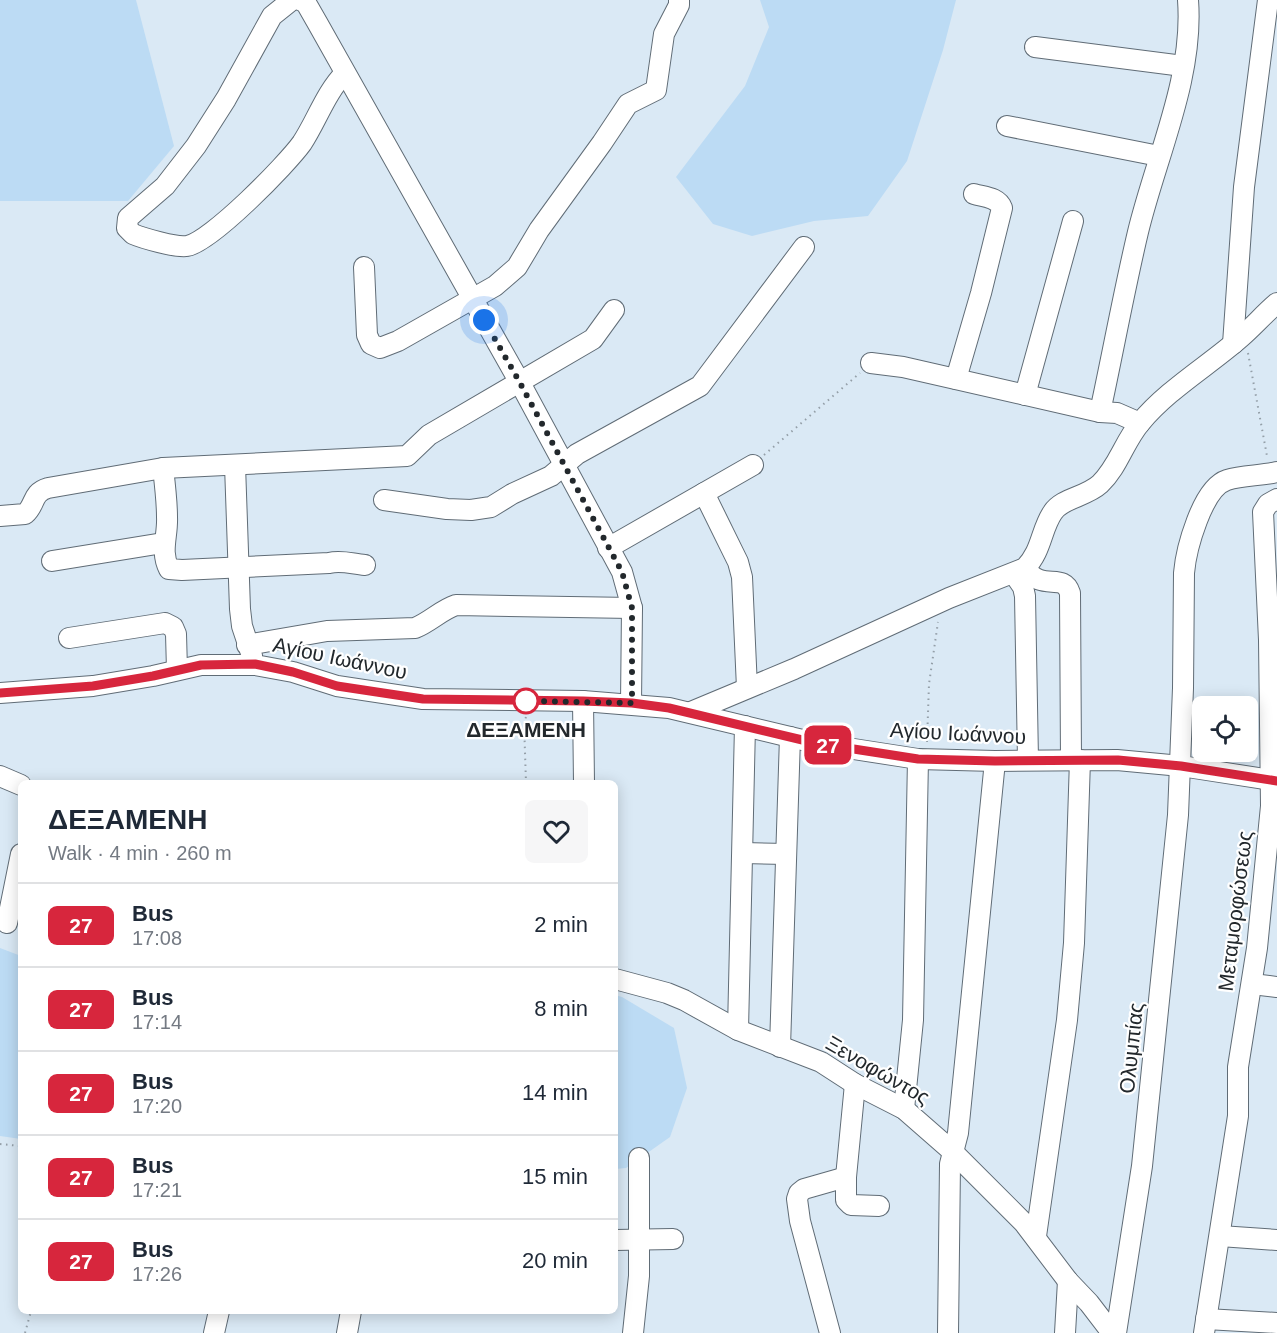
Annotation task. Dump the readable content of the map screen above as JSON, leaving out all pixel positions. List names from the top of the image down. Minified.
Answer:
{"streets":{"street":["Αγίου Ιωάννου","Μεταμορφώσεως","Ολυμπίας","Ξενοφώντος"]},"crossings":[["Αγίου Ιωάννου","Μεταμορφώσεως"],["Αγίου Ιωάννου","Ολυμπίας"],["Ολυμπίας","Ξενοφώντος"]],"places":["ΔΕΞΑΜΕΝΗ"],"lines":["bus line 27"],"page":{"on_map":"27","heading":["ΔΕΞΑΜΕΝΗ","Walk · 4 min · 260 m"],"list":[{"mark":"27","name":"Bus","note":"17:08","value":"2 min"},{"mark":"27","name":"Bus","note":"17:14","value":"8 min"},{"mark":"27","name":"Bus","note":"17:20","value":"14 min"},{"mark":"27","name":"Bus","note":"17:21","value":"15 min"},{"mark":"27","name":"Bus","note":"17:26","value":"20 min"}]}}
